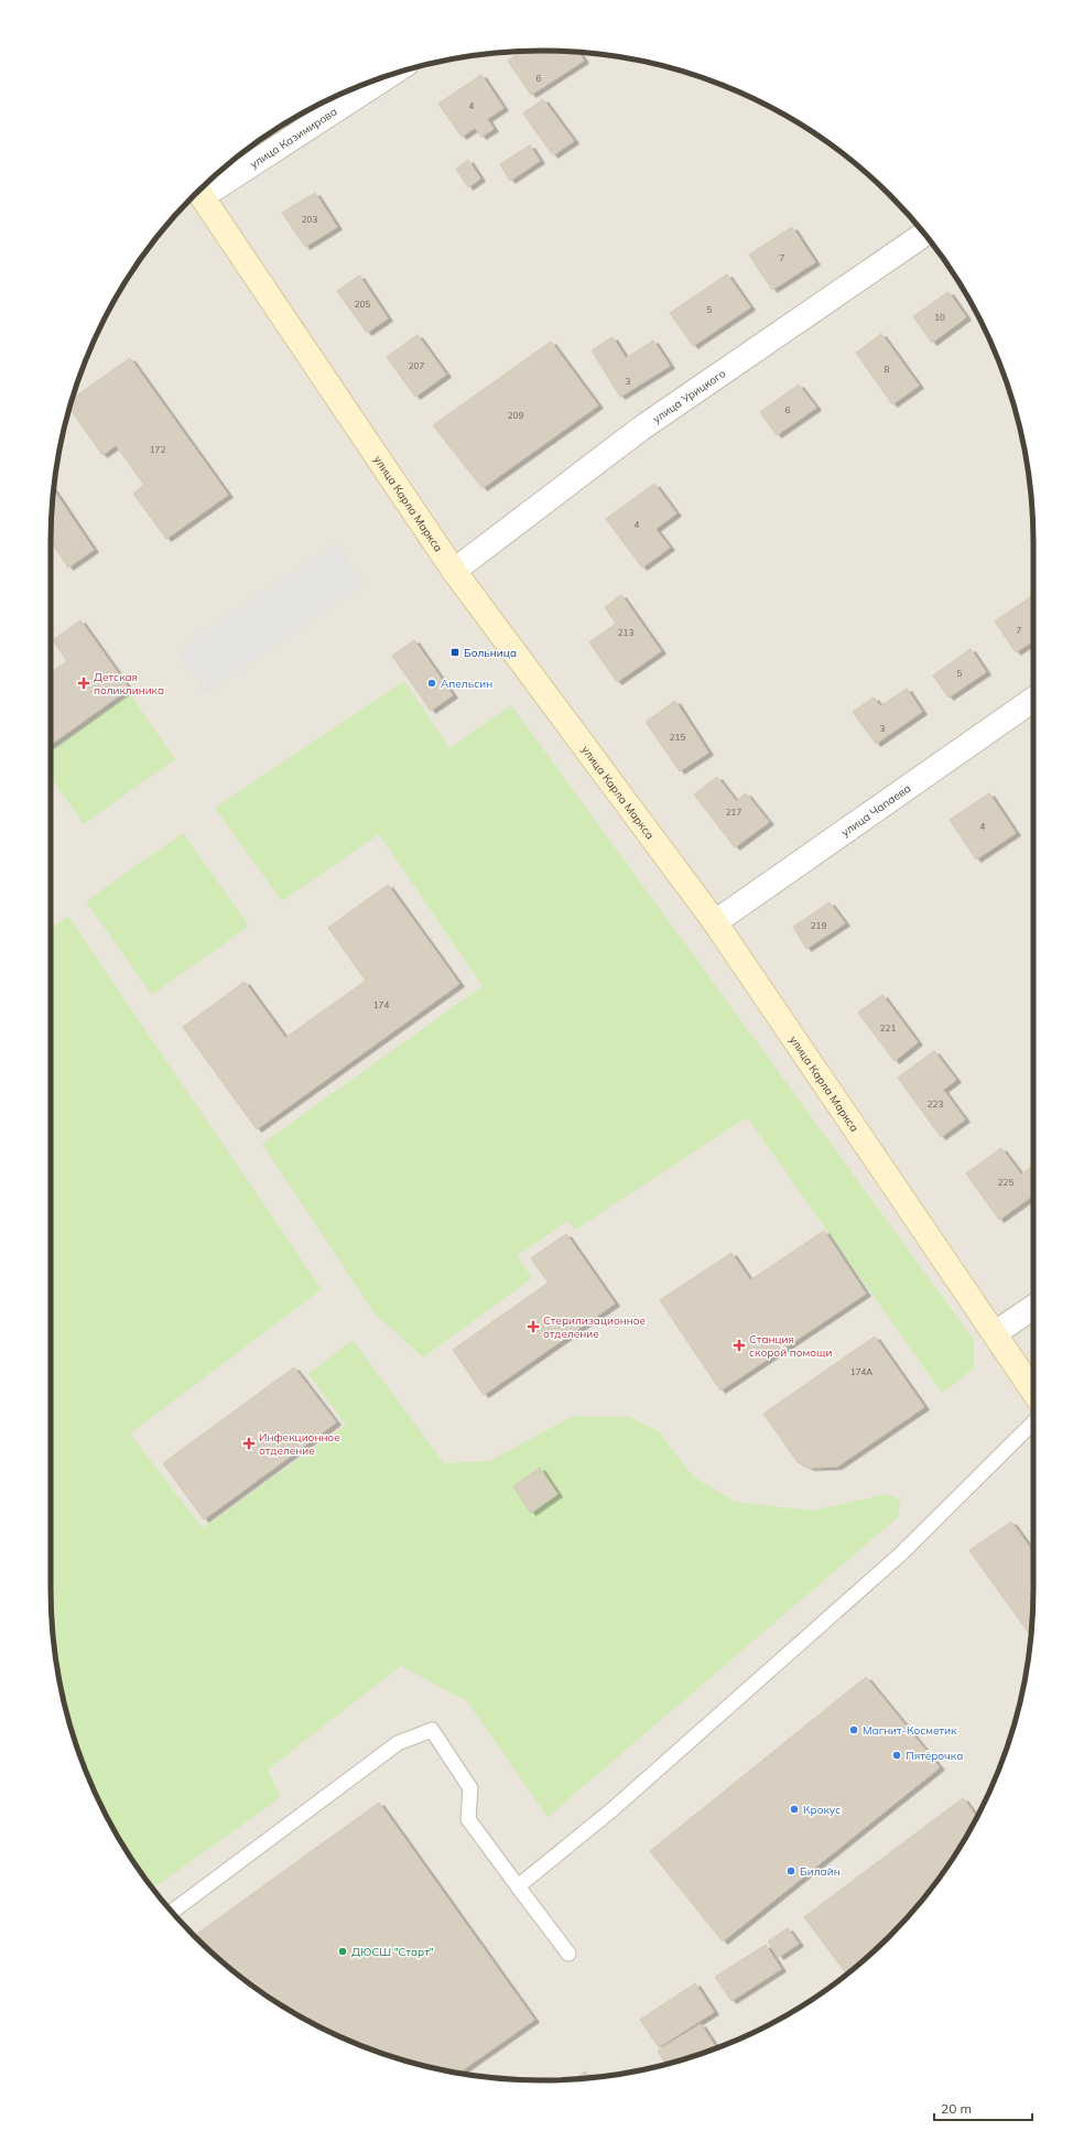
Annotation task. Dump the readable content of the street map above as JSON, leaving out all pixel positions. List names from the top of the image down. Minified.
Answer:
{"streets":{"main road":["улица Карла Маркса"],"street":["улица Казимирова","улица Урицкого","улица Чапаева"]},"crossings":[["улица Урицкого","улица Карла Маркса"],["улица Карла Маркса","улица Чапаева"]],"places":{"transit":["Больница"],"health":["Детская поликлиника","Стерилизационное отделение","Станция скорой помощи","Инфекционное отделение"],"other":["Апельсин","Магнит-Косметик","Пятёрочка","Крокус","Билайн","ДЮСШ \"Старт\""]},"house_numbers":["6","4","203","7","205","5","10","207","8","3","6","209","172","4","7","213","5","3","215","217","4","219","174","221","223","225","174А"],"scale_bar":"20 m"}
